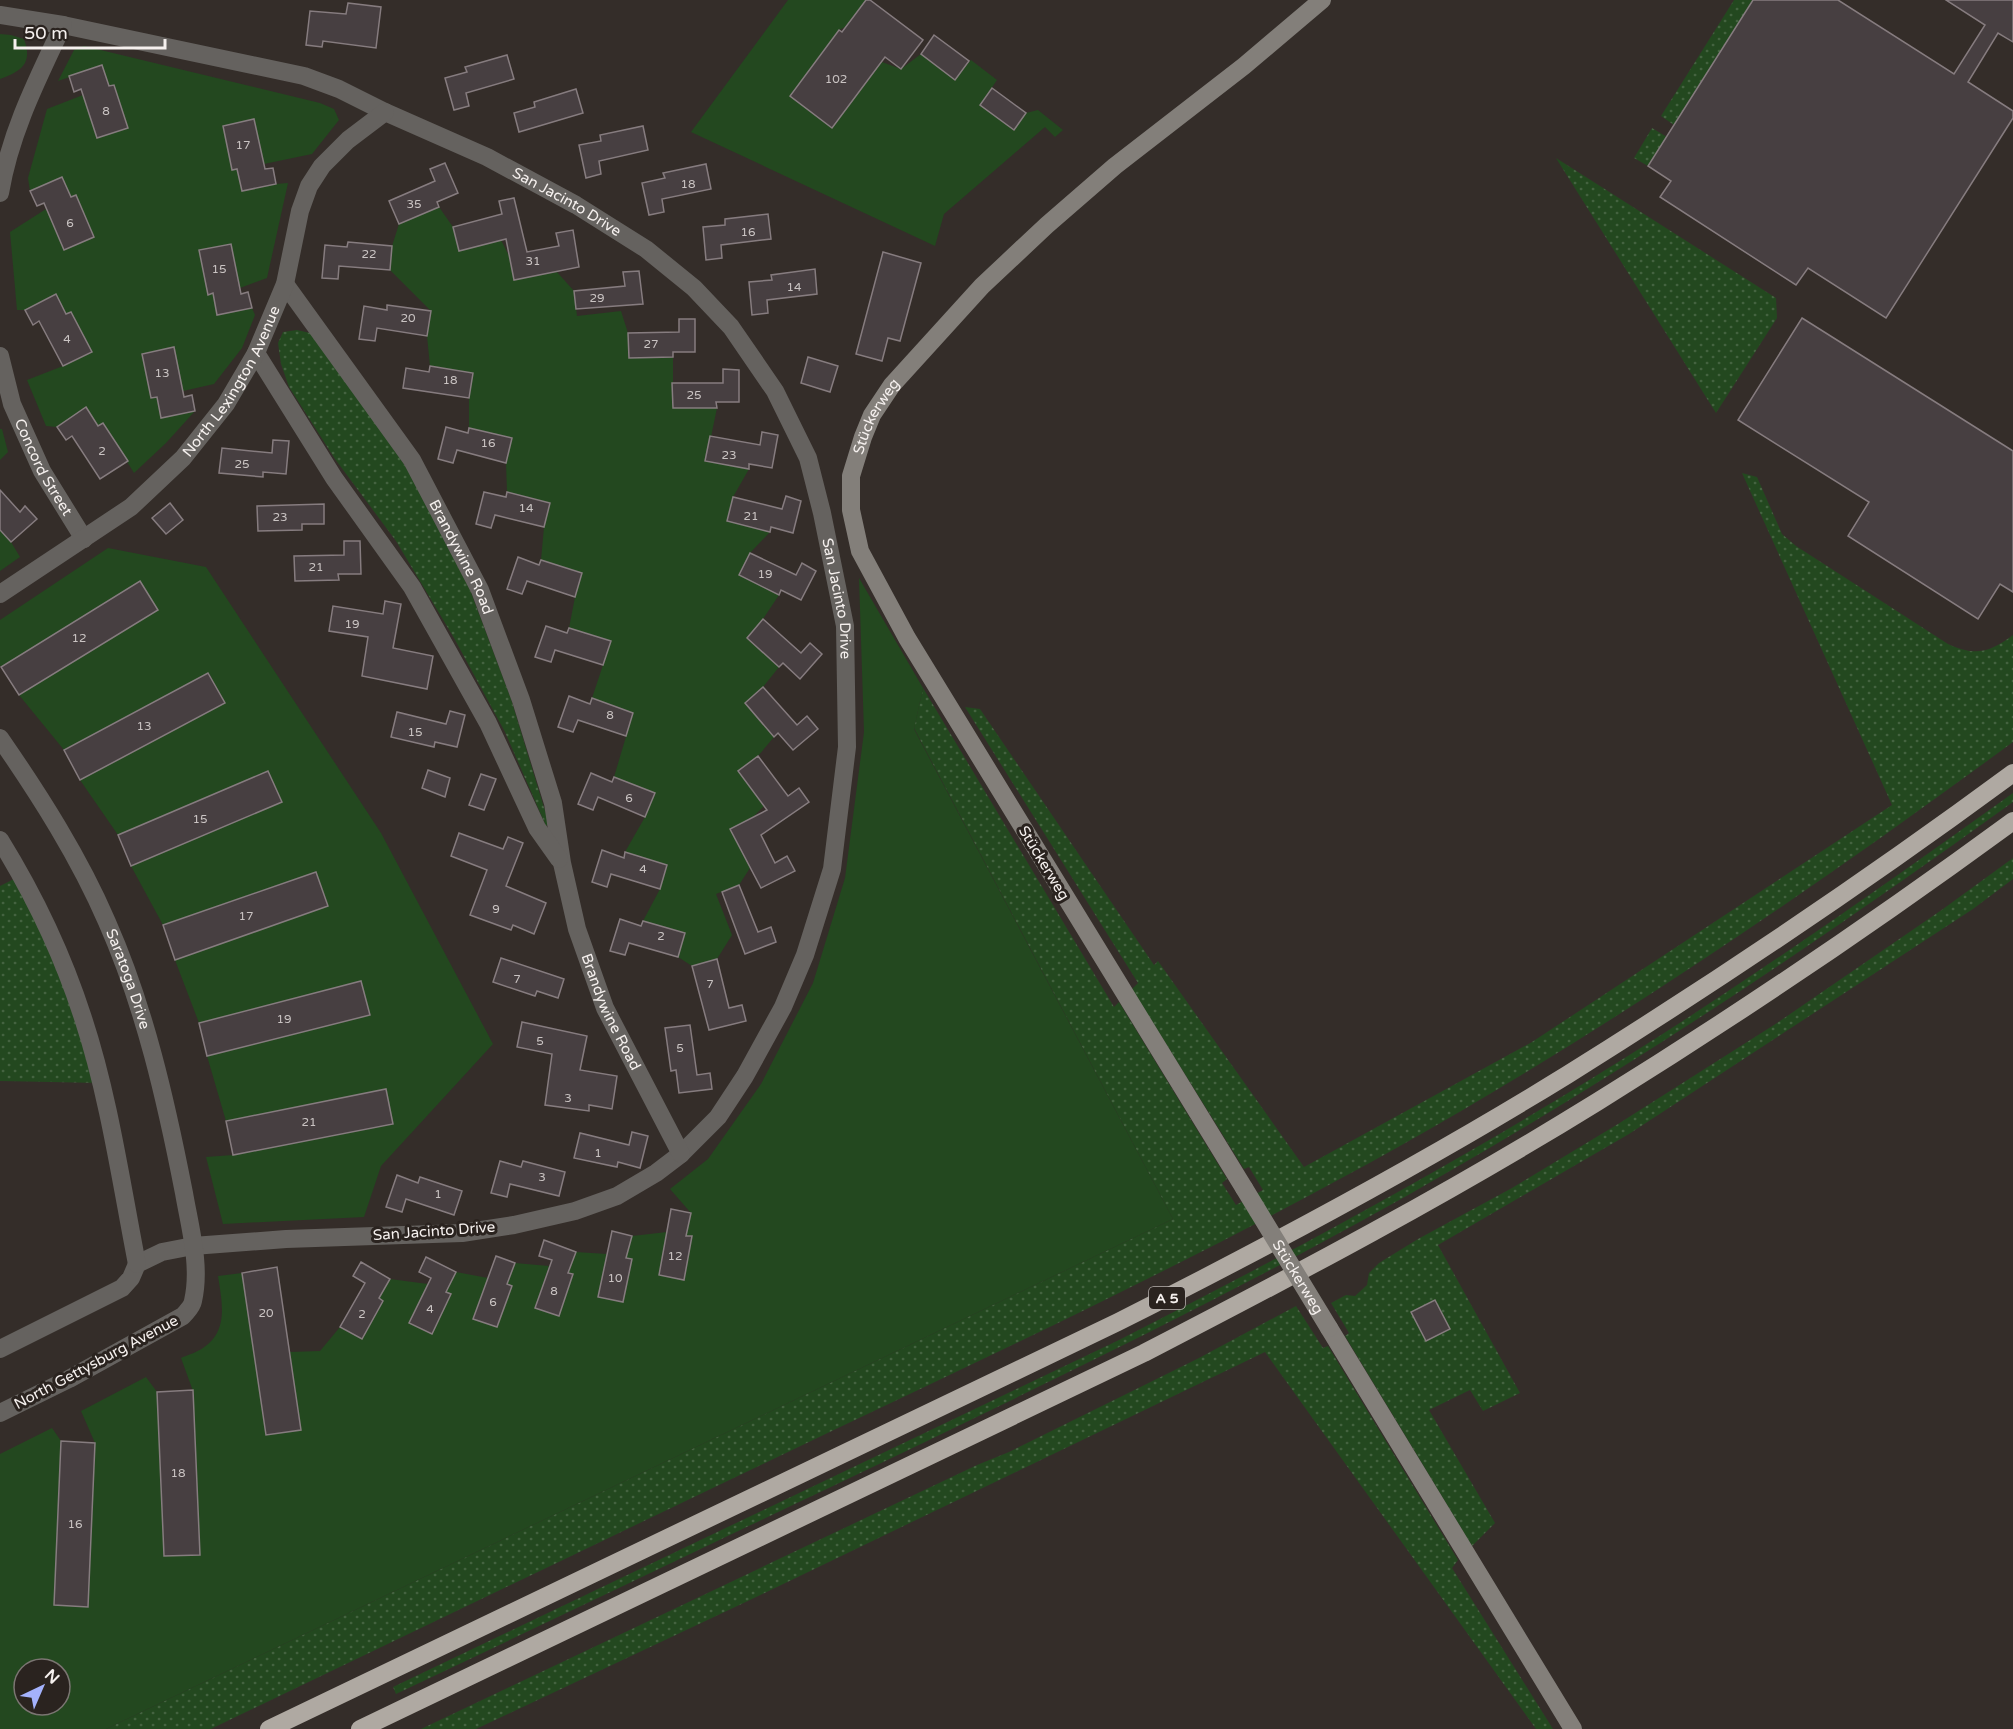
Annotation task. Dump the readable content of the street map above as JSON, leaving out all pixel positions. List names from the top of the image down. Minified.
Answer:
{"streets":{"highway":["A 5"],"street":["San Jacinto Drive","North Lexington Avenue","Stückerweg","Concord Street","Brandywine Road","Saratoga Drive","North Gettysburg Avenue"]},"crossings":[["San Jacinto Drive","North Lexington Avenue"],["San Jacinto Drive","Brandywine Road"],["San Jacinto Drive","Saratoga Drive"],["San Jacinto Drive","North Gettysburg Avenue"],["North Lexington Avenue","Concord Street"],["North Lexington Avenue","Brandywine Road"],["Saratoga Drive","North Gettysburg Avenue"]],"house_numbers":["102","8","17","18","35","6","16","22","31","15","14","29","20","4","27","13","18","25","16","2","23","25","14","21","23","21","19","19","12","8","13","15","6","15","4","9","17","2","7","7","19","5","5","3","21","1","3","1","12","10","8","6","4","20","2","18","16"],"scale_bar":"50 m","north":"top right"}
